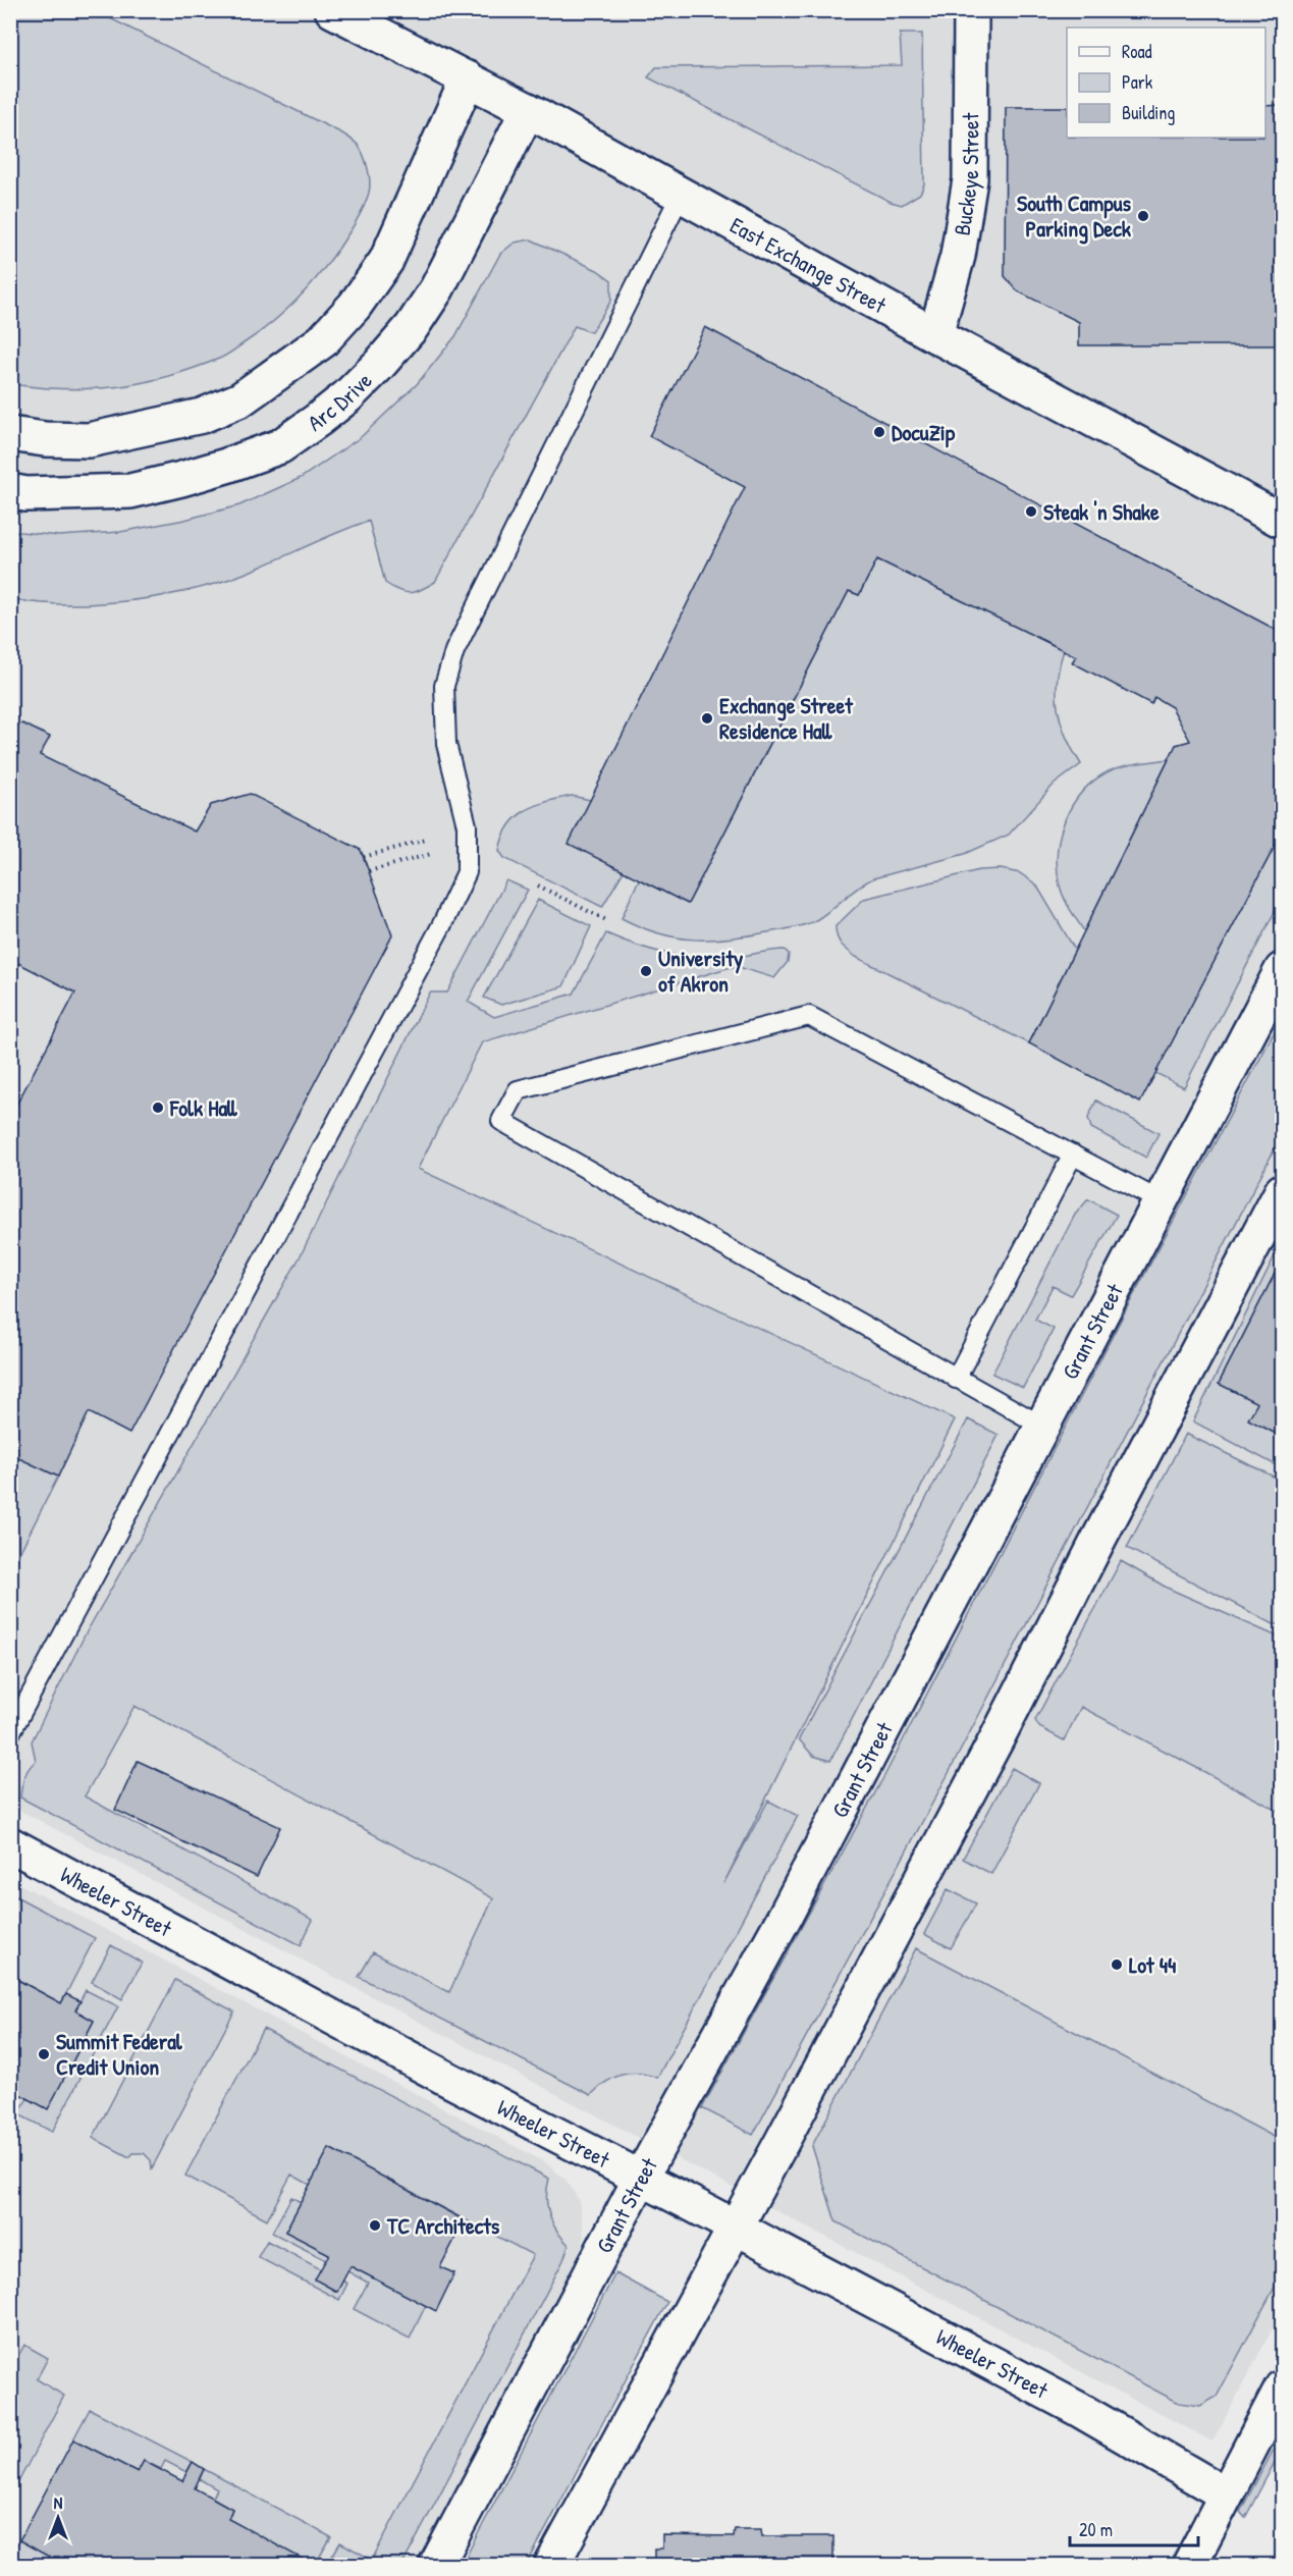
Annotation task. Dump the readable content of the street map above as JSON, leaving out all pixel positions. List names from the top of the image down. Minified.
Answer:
{"streets":{"main road":["Buckeye Street","East Exchange Street","Arc Drive","Grant Street","Wheeler Street"]},"crossings":[["Buckeye Street","East Exchange Street"],["East Exchange Street","Arc Drive"],["Grant Street","Wheeler Street"]],"places":["South Campus Parking Deck","DocuZip","Steak 'n Shake","Exchange Street Residence Hall","University of Akron","Folk Hall","Lot 44","Summit Federal Credit Union","TC Architects"],"legend":["Road","Park","Building"],"scale_bar":"20 m","north":"top"}
